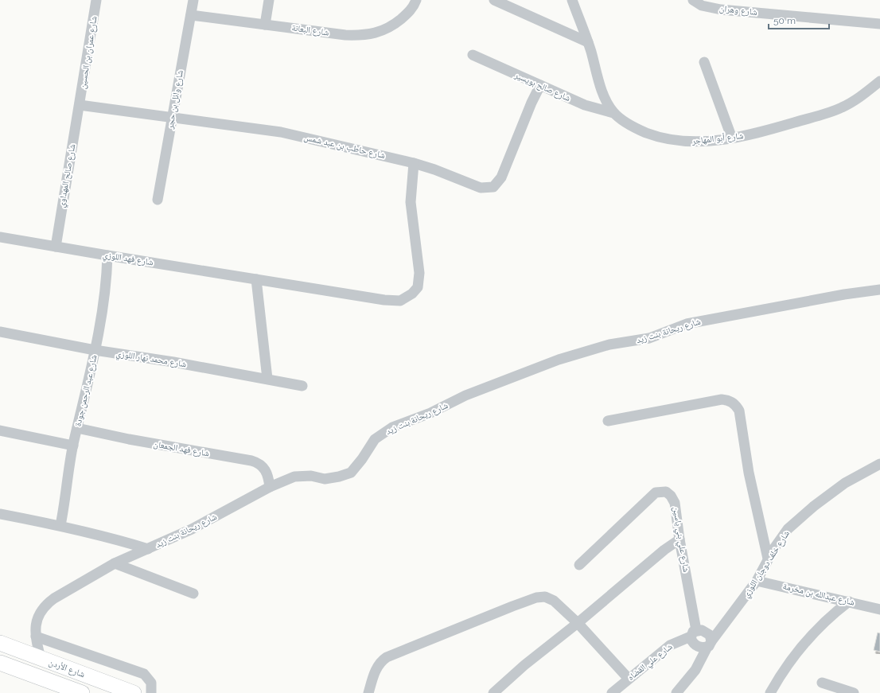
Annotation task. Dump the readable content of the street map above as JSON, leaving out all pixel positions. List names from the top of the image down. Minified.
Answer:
{"streets":{"highway":["شارع الأردن"],"street":["شارع وهران","شارع البعانة","شارع عمران بن الحسين","شارع صالح بويسير","شارع وائل بن حجر","شارع أبو المهاجر","شارع حاطب بن عبد شمس","شارع صالح المهداوي","شارع فهد اللوزي","شارع ريحانة بنت زيد","شارع محمد نهار اللوزي","شارع عبد الرحمن جودة","شارع فهد الجمعان","شارع علي بني ياسين","شارع خلف دوجان اللوزي","شارع عبدالله بن مخرمة","شارع علي القضاه"]},"crossings":[["شارع البعانة","شارع وائل بن حجر"],["شارع عمران بن الحسين","شارع حاطب بن عبد شمس"],["شارع عمران بن الحسين","شارع صالح المهداوي"],["شارع صالح بويسير","شارع أبو المهاجر"],["شارع صالح بويسير","شارع حاطب بن عبد شمس"],["شارع وائل بن حجر","شارع حاطب بن عبد شمس"],["شارع حاطب بن عبد شمس","شارع صالح المهداوي"],["شارع حاطب بن عبد شمس","شارع فهد اللوزي"],["شارع صالح المهداوي","شارع فهد اللوزي"],["شارع فهد اللوزي","شارع عبد الرحمن جودة"],["شارع ريحانة بنت زيد","شارع فهد الجمعان"],["شارع ريحانة بنت زيد","شارع الأردن"],["شارع محمد نهار اللوزي","شارع عبد الرحمن جودة"],["شارع عبد الرحمن جودة","شارع فهد الجمعان"],["شارع علي بني ياسين","شارع خلف دوجان اللوزي"],["شارع علي بني ياسين","شارع علي القضاه"],["شارع خلف دوجان اللوزي","شارع عبدالله بن مخرمة"],["شارع خلف دوجان اللوزي","شارع علي القضاه"]],"scale_bar":"50 m"}
